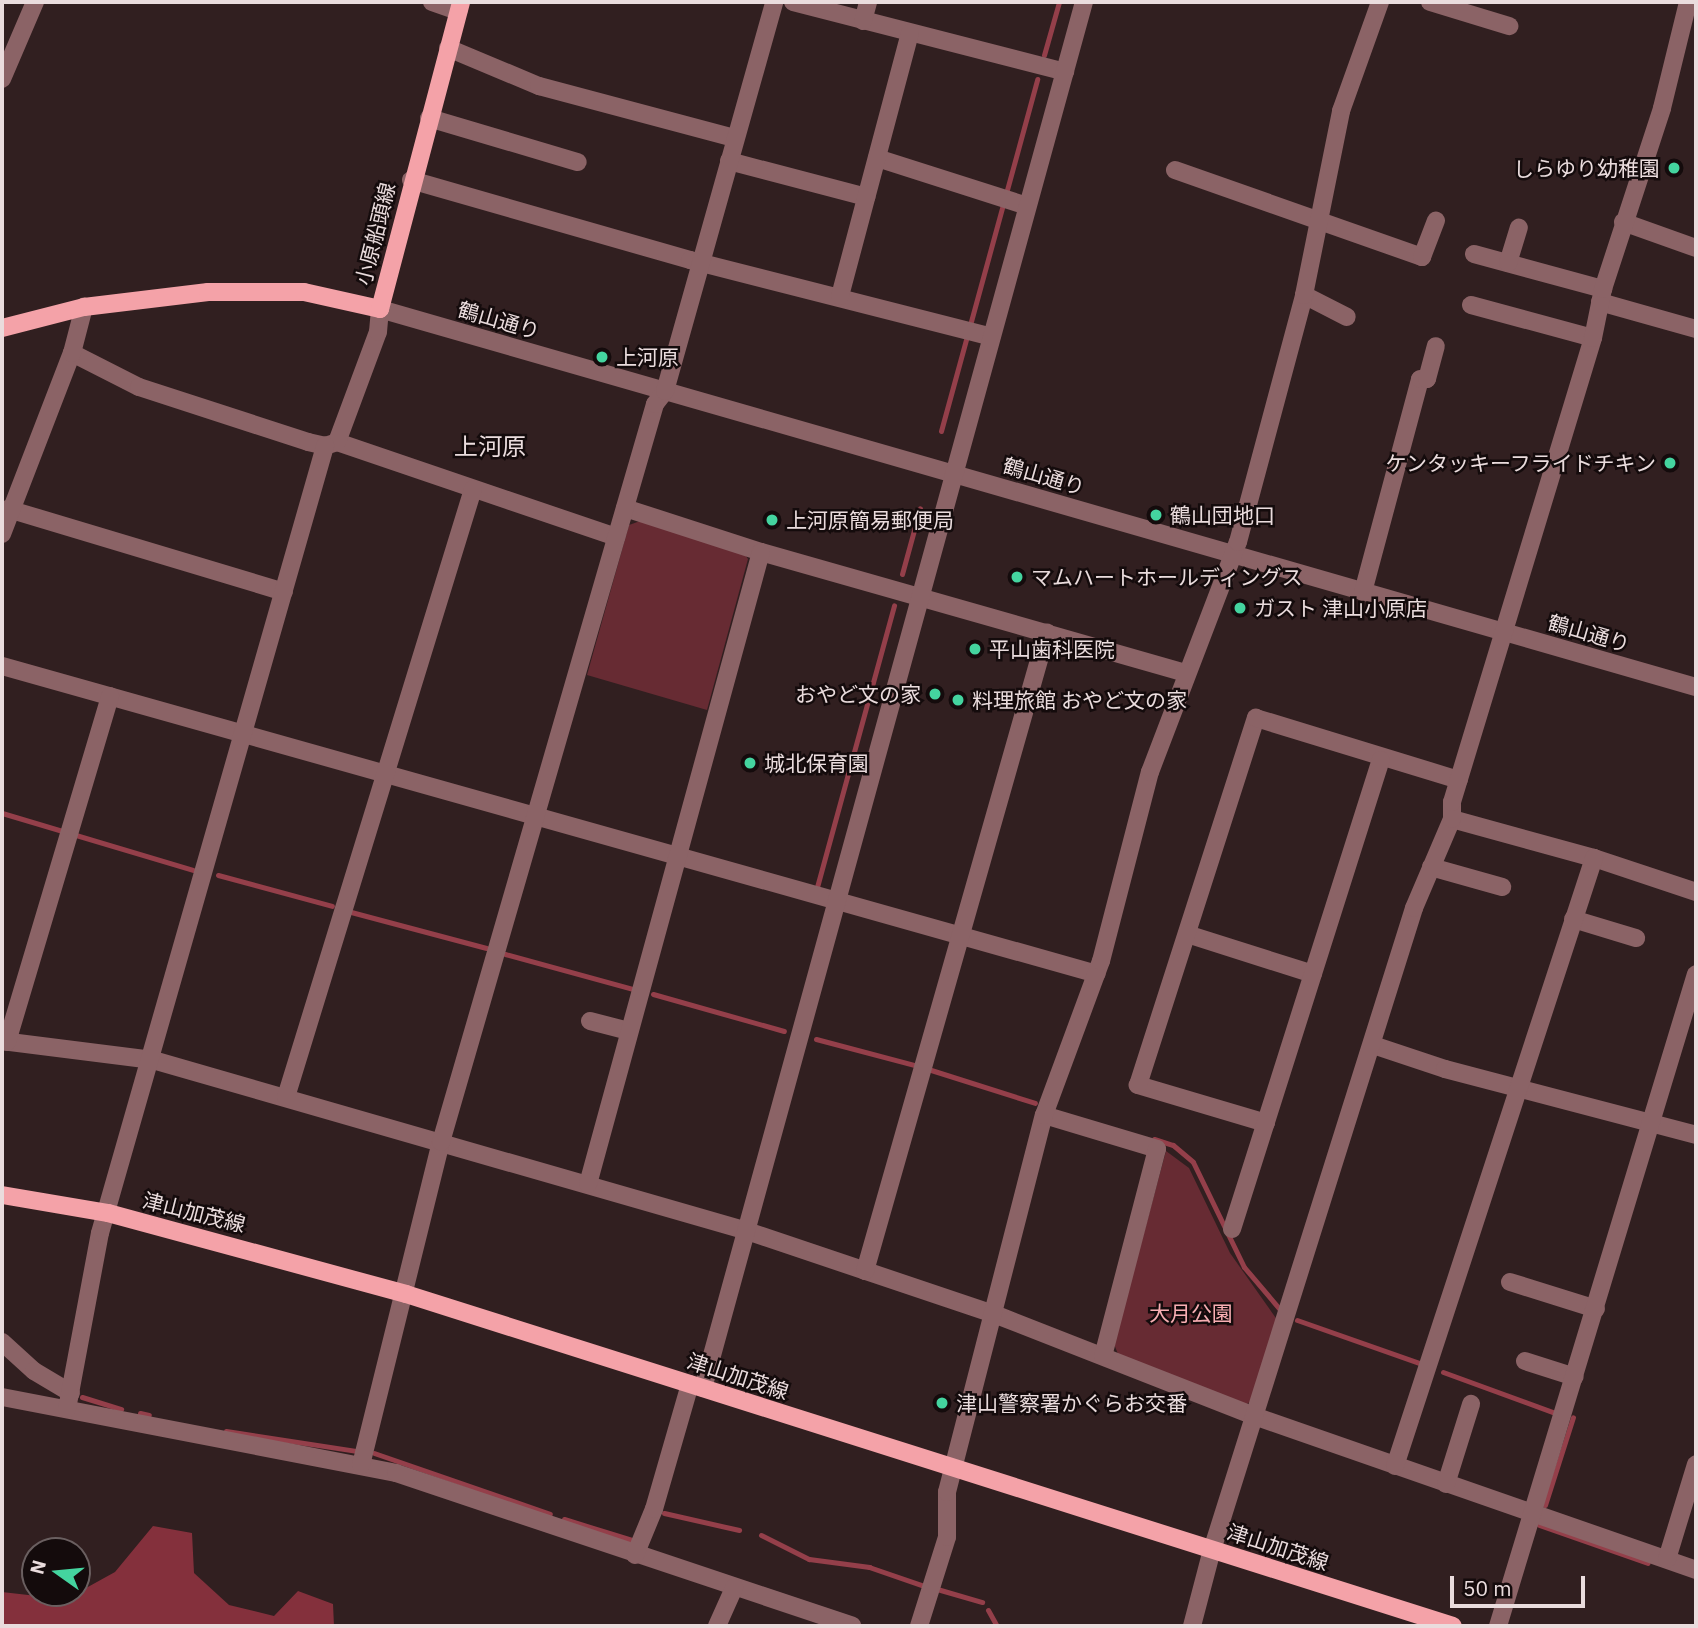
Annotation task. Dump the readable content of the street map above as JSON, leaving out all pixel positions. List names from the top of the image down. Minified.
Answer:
{"streets":{"main road":["小原船頭線","津山加茂線"],"street":["鶴山通り"]},"crossings":[["小原船頭線","鶴山通り"]],"districts":["上河原"],"parks":["大月公園"],"places":["しらゆり幼稚園","上河原","ケンタッキーフライドチキン","鶴山団地口","上河原簡易郵便局","マムハートホールディングス","ガスト 津山小原店","平山歯科医院","おやど文の家","料理旅館 おやど文の家","城北保育園","津山警察署かぐらお交番"],"scale_bar":"50 m","north":"left"}
